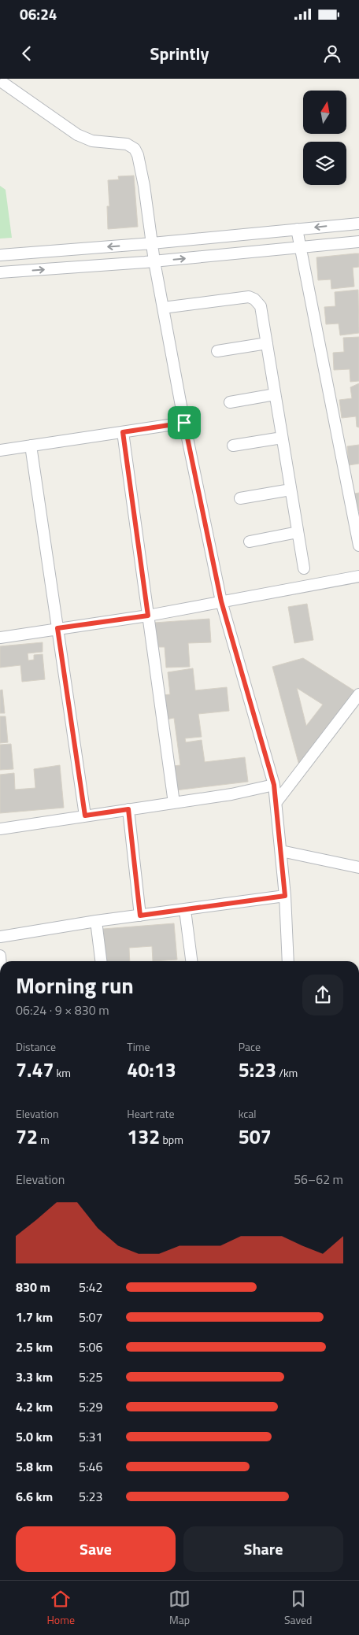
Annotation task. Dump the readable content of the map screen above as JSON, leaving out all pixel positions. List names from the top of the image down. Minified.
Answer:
{"north":"top","page":{"status":"06:24","header":"Sprintly","heading":["Morning run","06:24 · 9 × 830 m"],"stats":[["Distance","7.47 km"],["Time","40:13"],["Pace","5:23 /km"],["Elevation","72 m"],["Heart rate","132 bpm"],["kcal","507"]],"chart":["Elevation","56–62 m"],"list":[{"name":"830 m","note":"5:42"},{"name":"1.7 km","note":"5:07"},{"name":"2.5 km","note":"5:06"},{"name":"3.3 km","note":"5:25"},{"name":"4.2 km","note":"5:29"},{"name":"5.0 km","note":"5:31"},{"name":"5.8 km","note":"5:46"},{"name":"6.6 km","note":"5:23"}],"buttons":["Save","Share"],"tabs":["Home","Map","Saved"]}}
